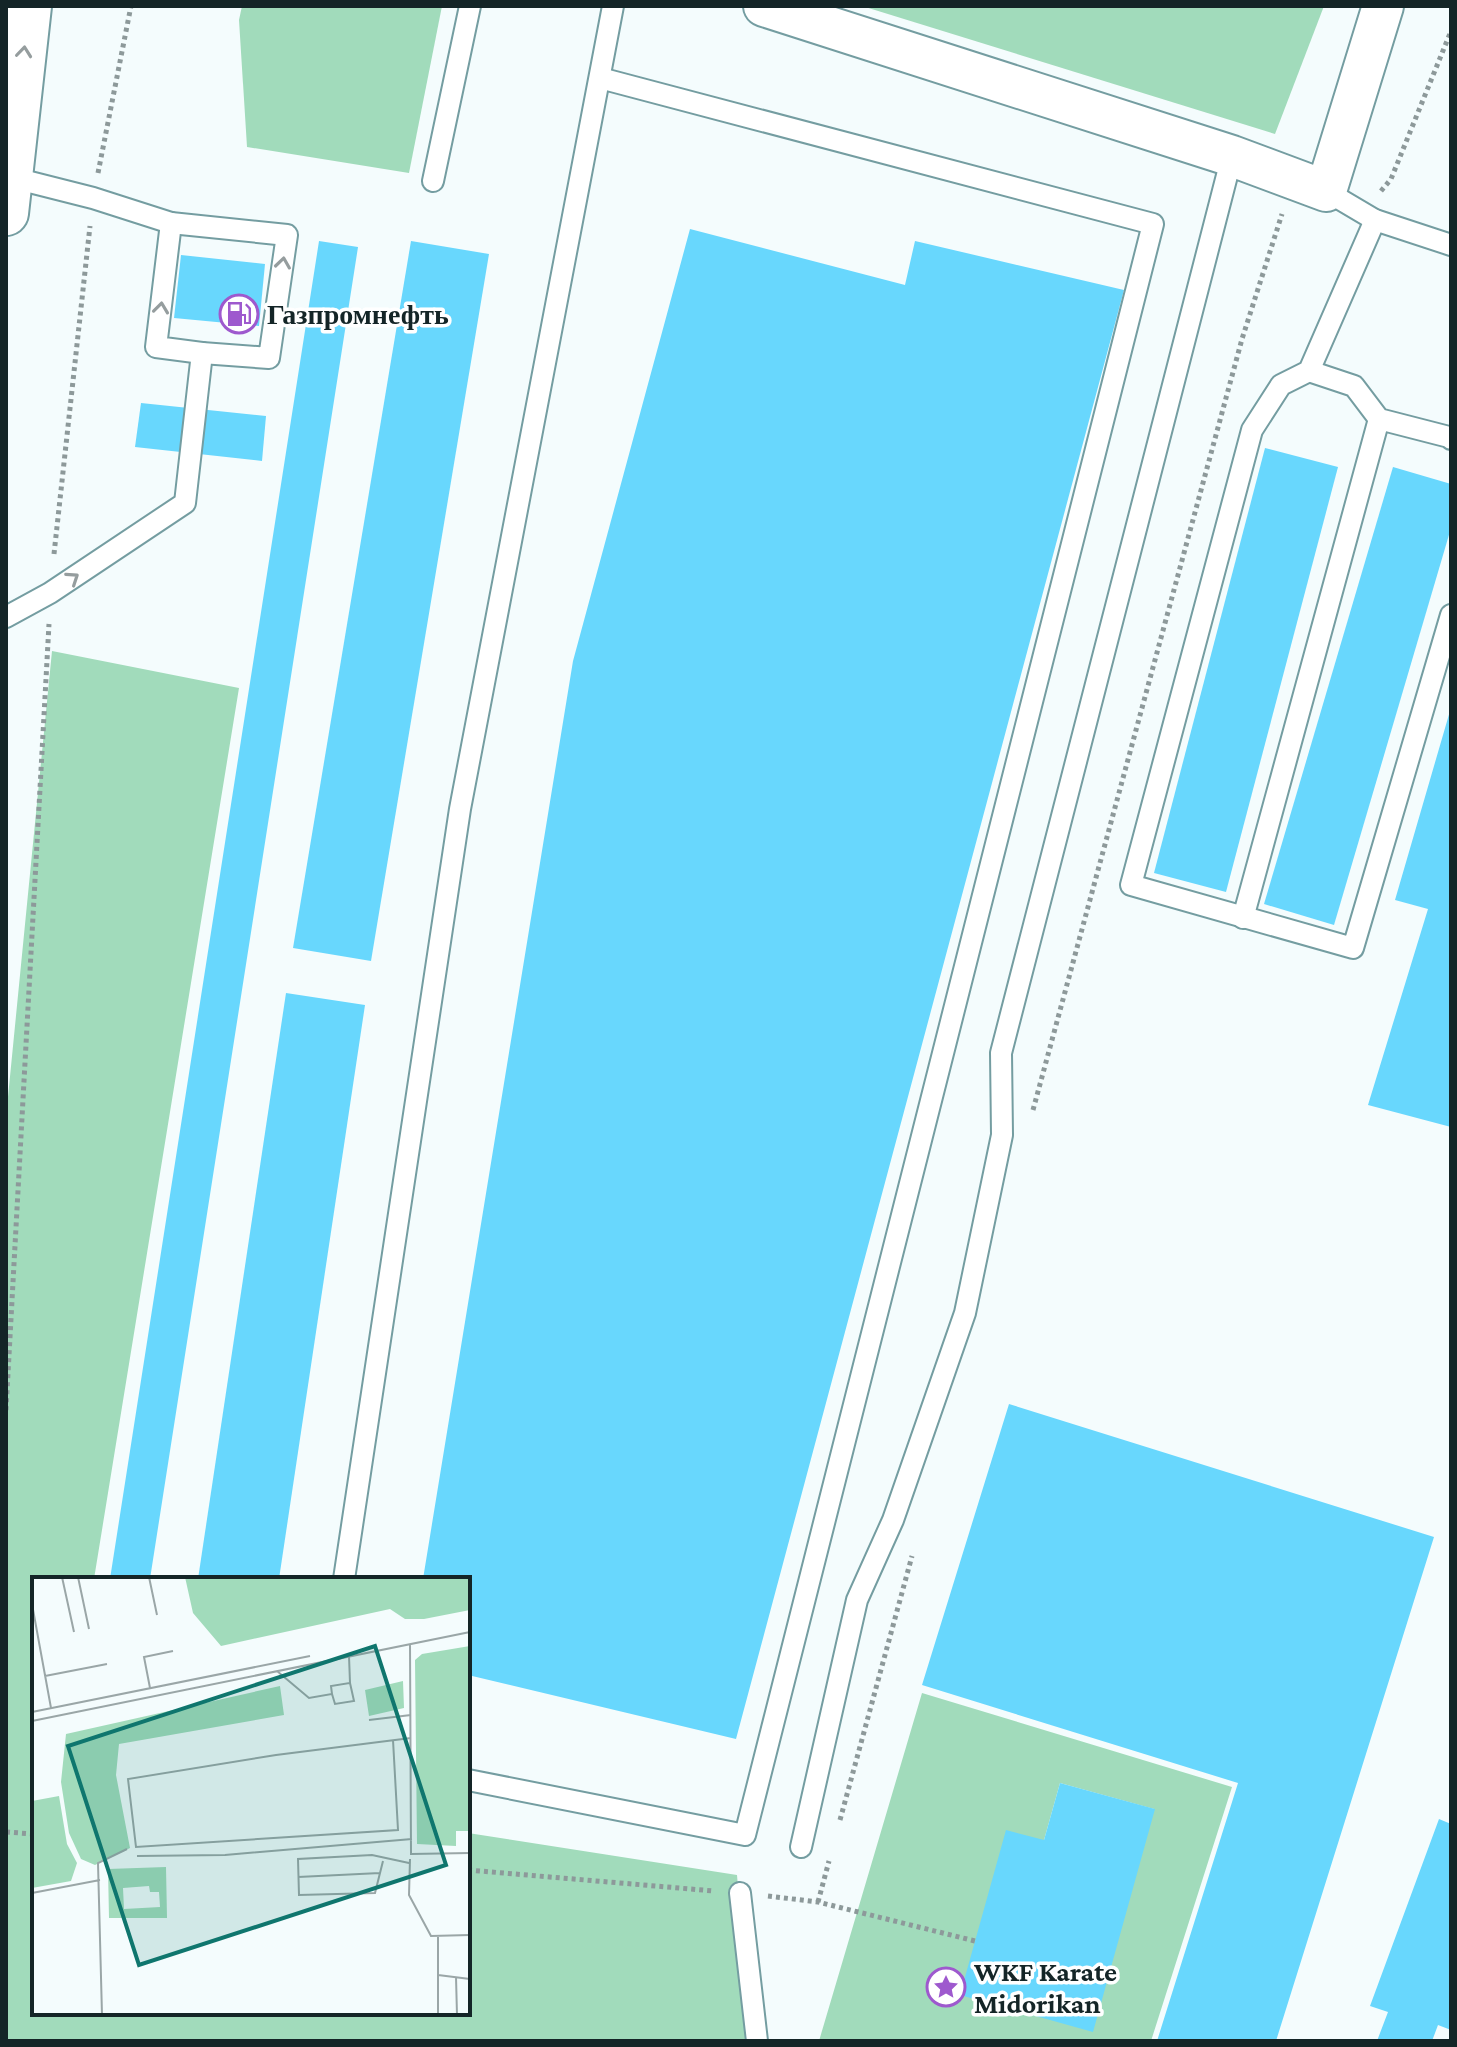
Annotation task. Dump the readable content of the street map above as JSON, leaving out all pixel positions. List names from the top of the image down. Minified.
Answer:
{"places":{"fuel station":["Газпромнефть"],"place":["WKF Karate Midorikan"]}}
